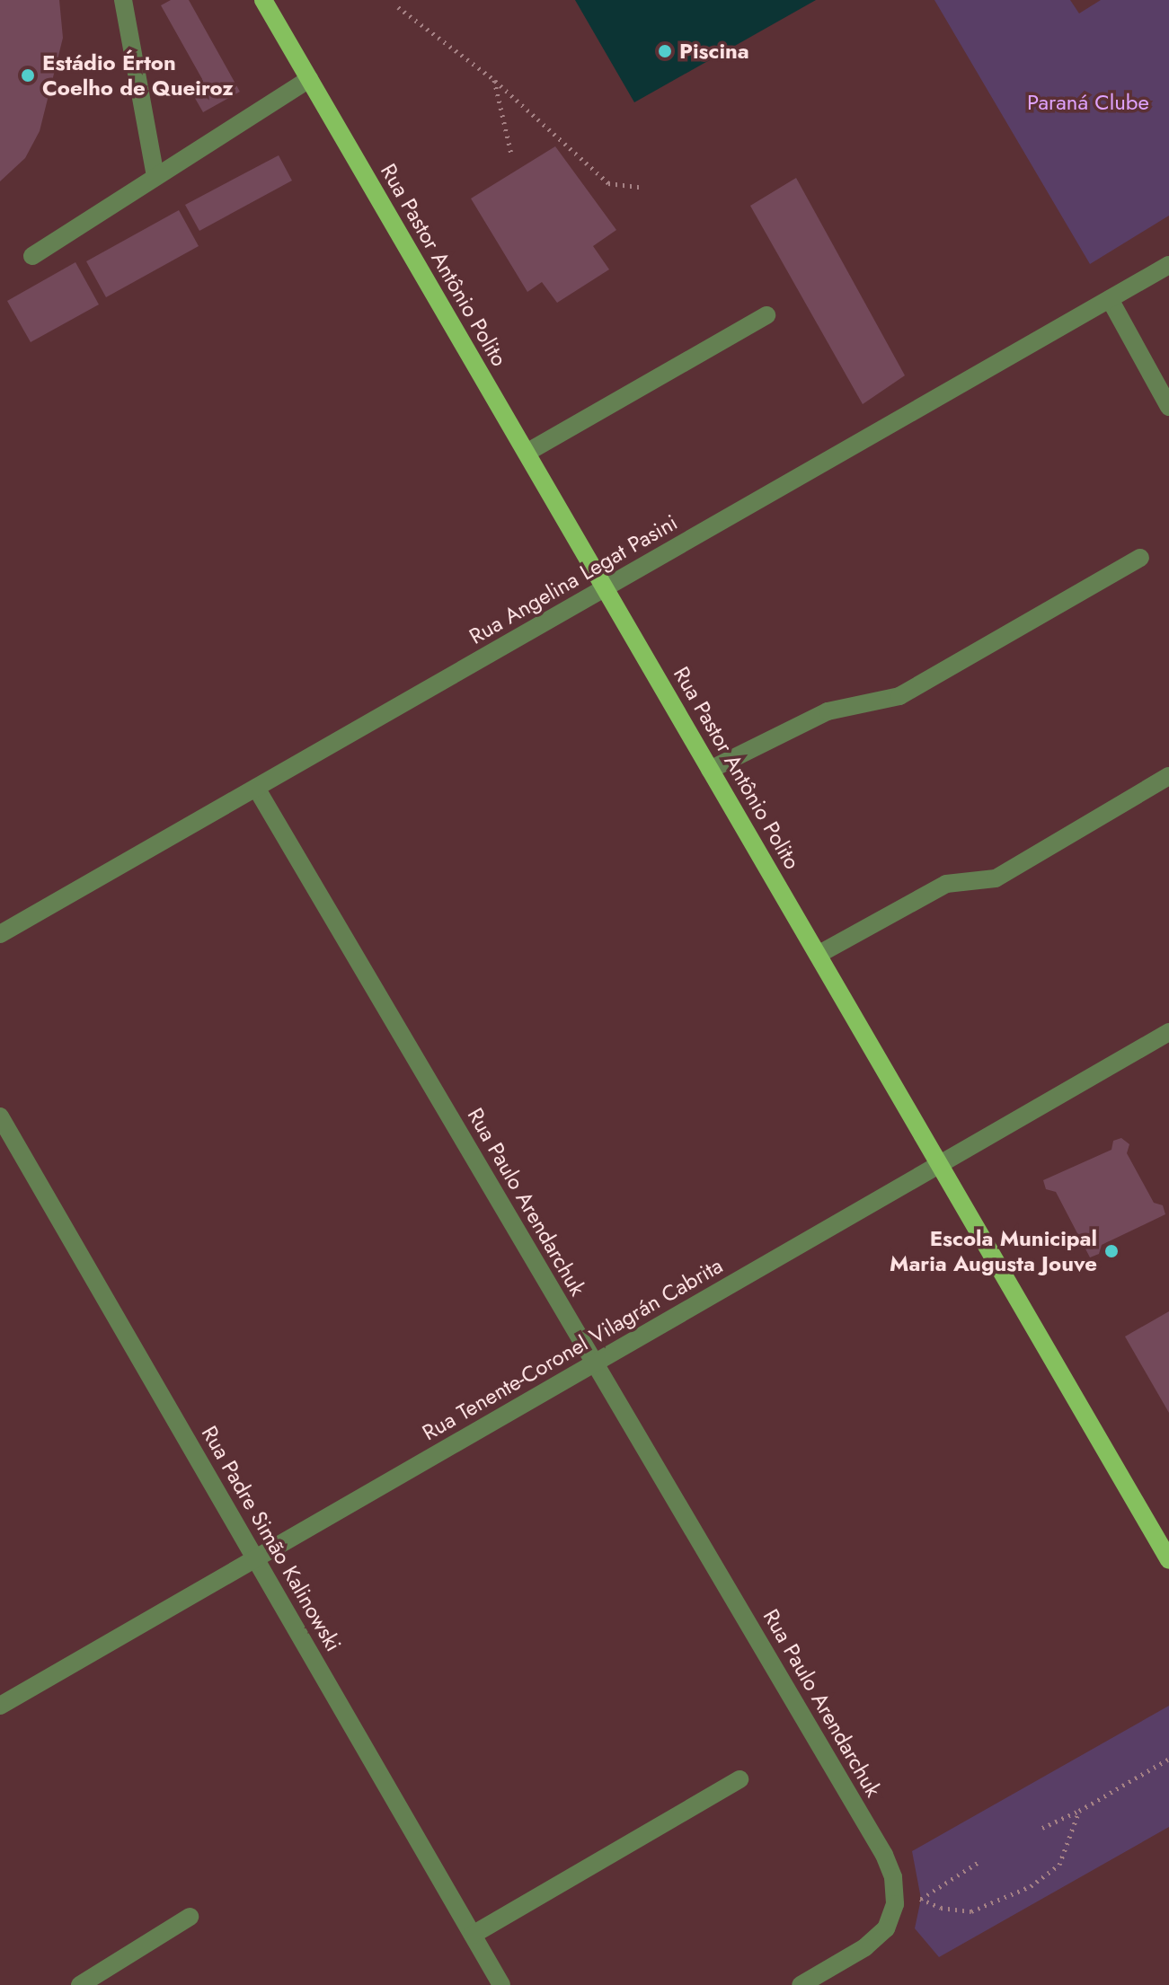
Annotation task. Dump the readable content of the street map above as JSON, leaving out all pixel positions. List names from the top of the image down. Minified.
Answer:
{"streets":{"main road":["Rua Pastor Antônio Polito"],"street":["Rua Angelina Legat Pasini","Rua Paulo Arendarchuk","Rua Tenente-Coronel Vilagrán Cabrita","Rua Padre Simão Kalinowski"]},"crossings":[["Rua Pastor Antônio Polito","Rua Angelina Legat Pasini"],["Rua Pastor Antônio Polito","Rua Tenente-Coronel Vilagrán Cabrita"],["Rua Angelina Legat Pasini","Rua Paulo Arendarchuk"],["Rua Paulo Arendarchuk","Rua Tenente-Coronel Vilagrán Cabrita"],["Rua Tenente-Coronel Vilagrán Cabrita","Rua Padre Simão Kalinowski"]],"parks":["Paraná Clube"],"places":["Piscina","Estádio Érton Coelho de Queiroz","Escola Municipal Maria Augusta Jouve"]}
